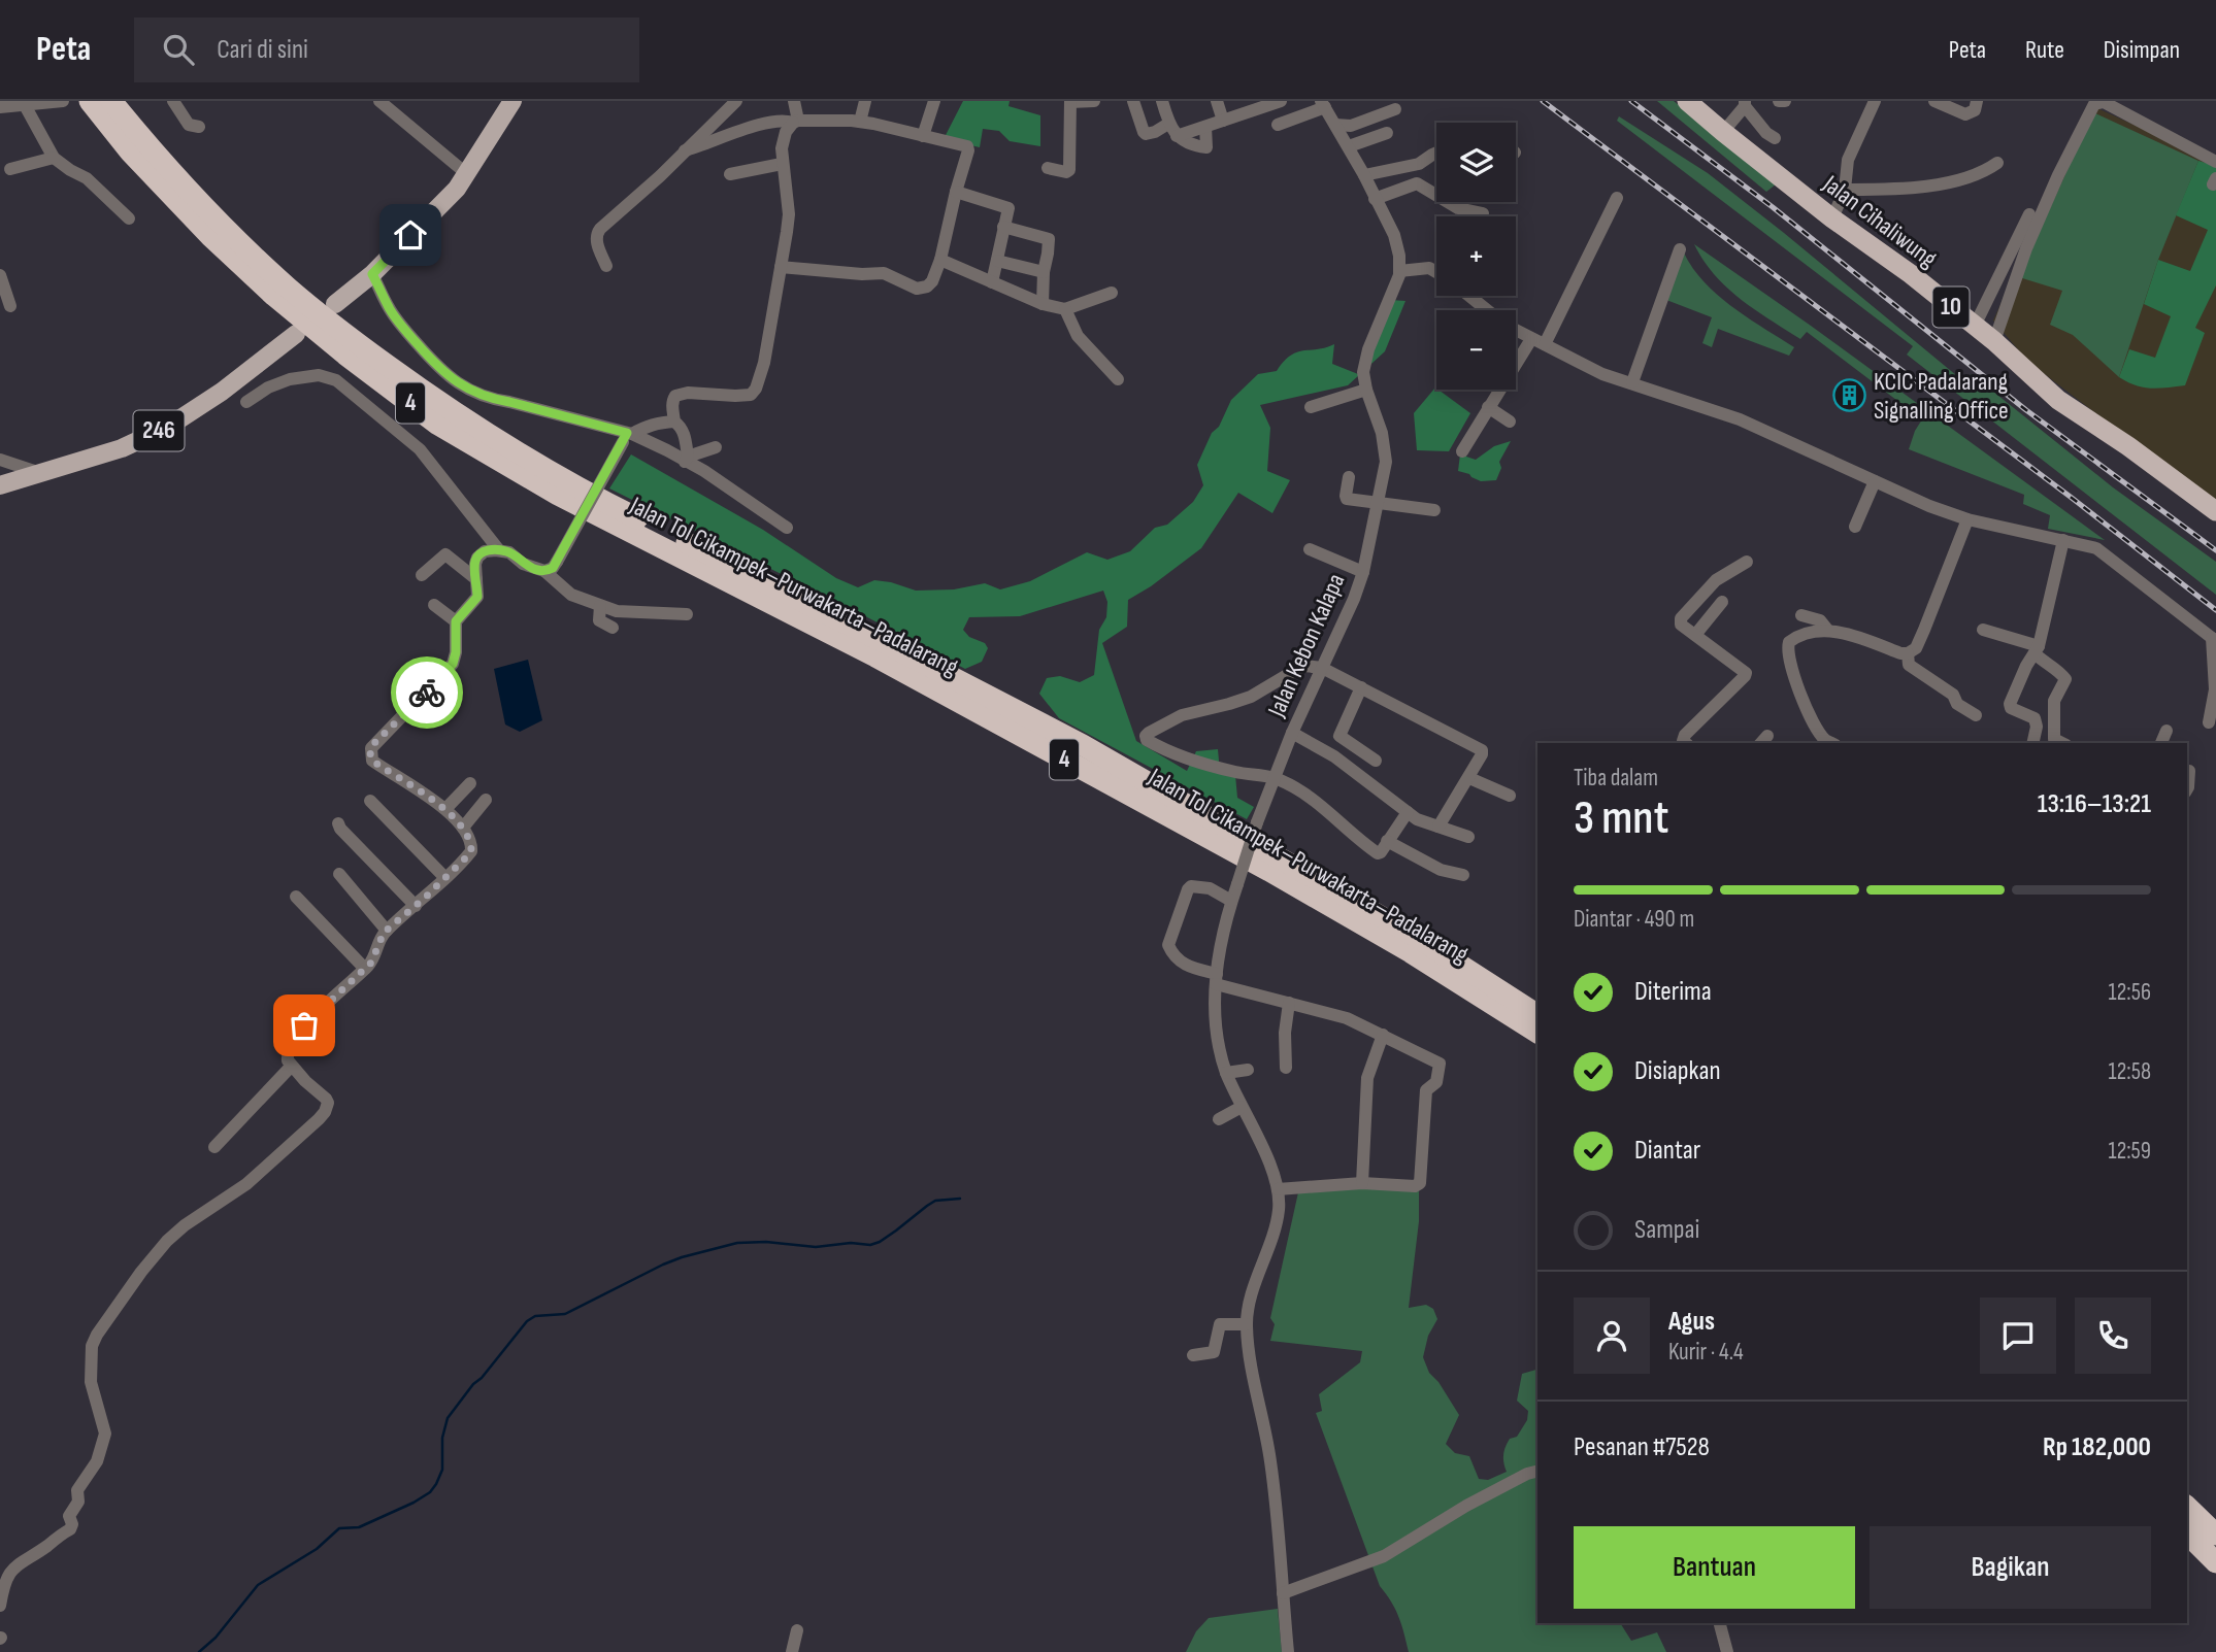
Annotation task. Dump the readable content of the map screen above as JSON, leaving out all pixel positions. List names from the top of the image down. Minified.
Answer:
{"streets":{"highway":["Jalan Cihaliwung","10","4","Jalan Tol Cikampek–Purwakarta–Padalarang"],"main road":["246"],"street":["Jalan Kebon Kalapa"]},"places":{"building":["KCIC Padalarang Signalling Office"]},"page":{"header":"Peta","search":"Cari di sini","nav":["Peta","Rute","Disimpan"],"map_buttons":["+","−"],"heading":["3 mnt","Tiba dalam","13:16–13:21"],"panel":["Agus","Kurir · 4.4","Pesanan #7528","Rp 182,000"],"bar":"Diantar · 490 m","list":[["Diterima","12:56"],["Disiapkan","12:58"],["Diantar","12:59"],"Sampai"],"buttons":["Bantuan","Bagikan"]}}
